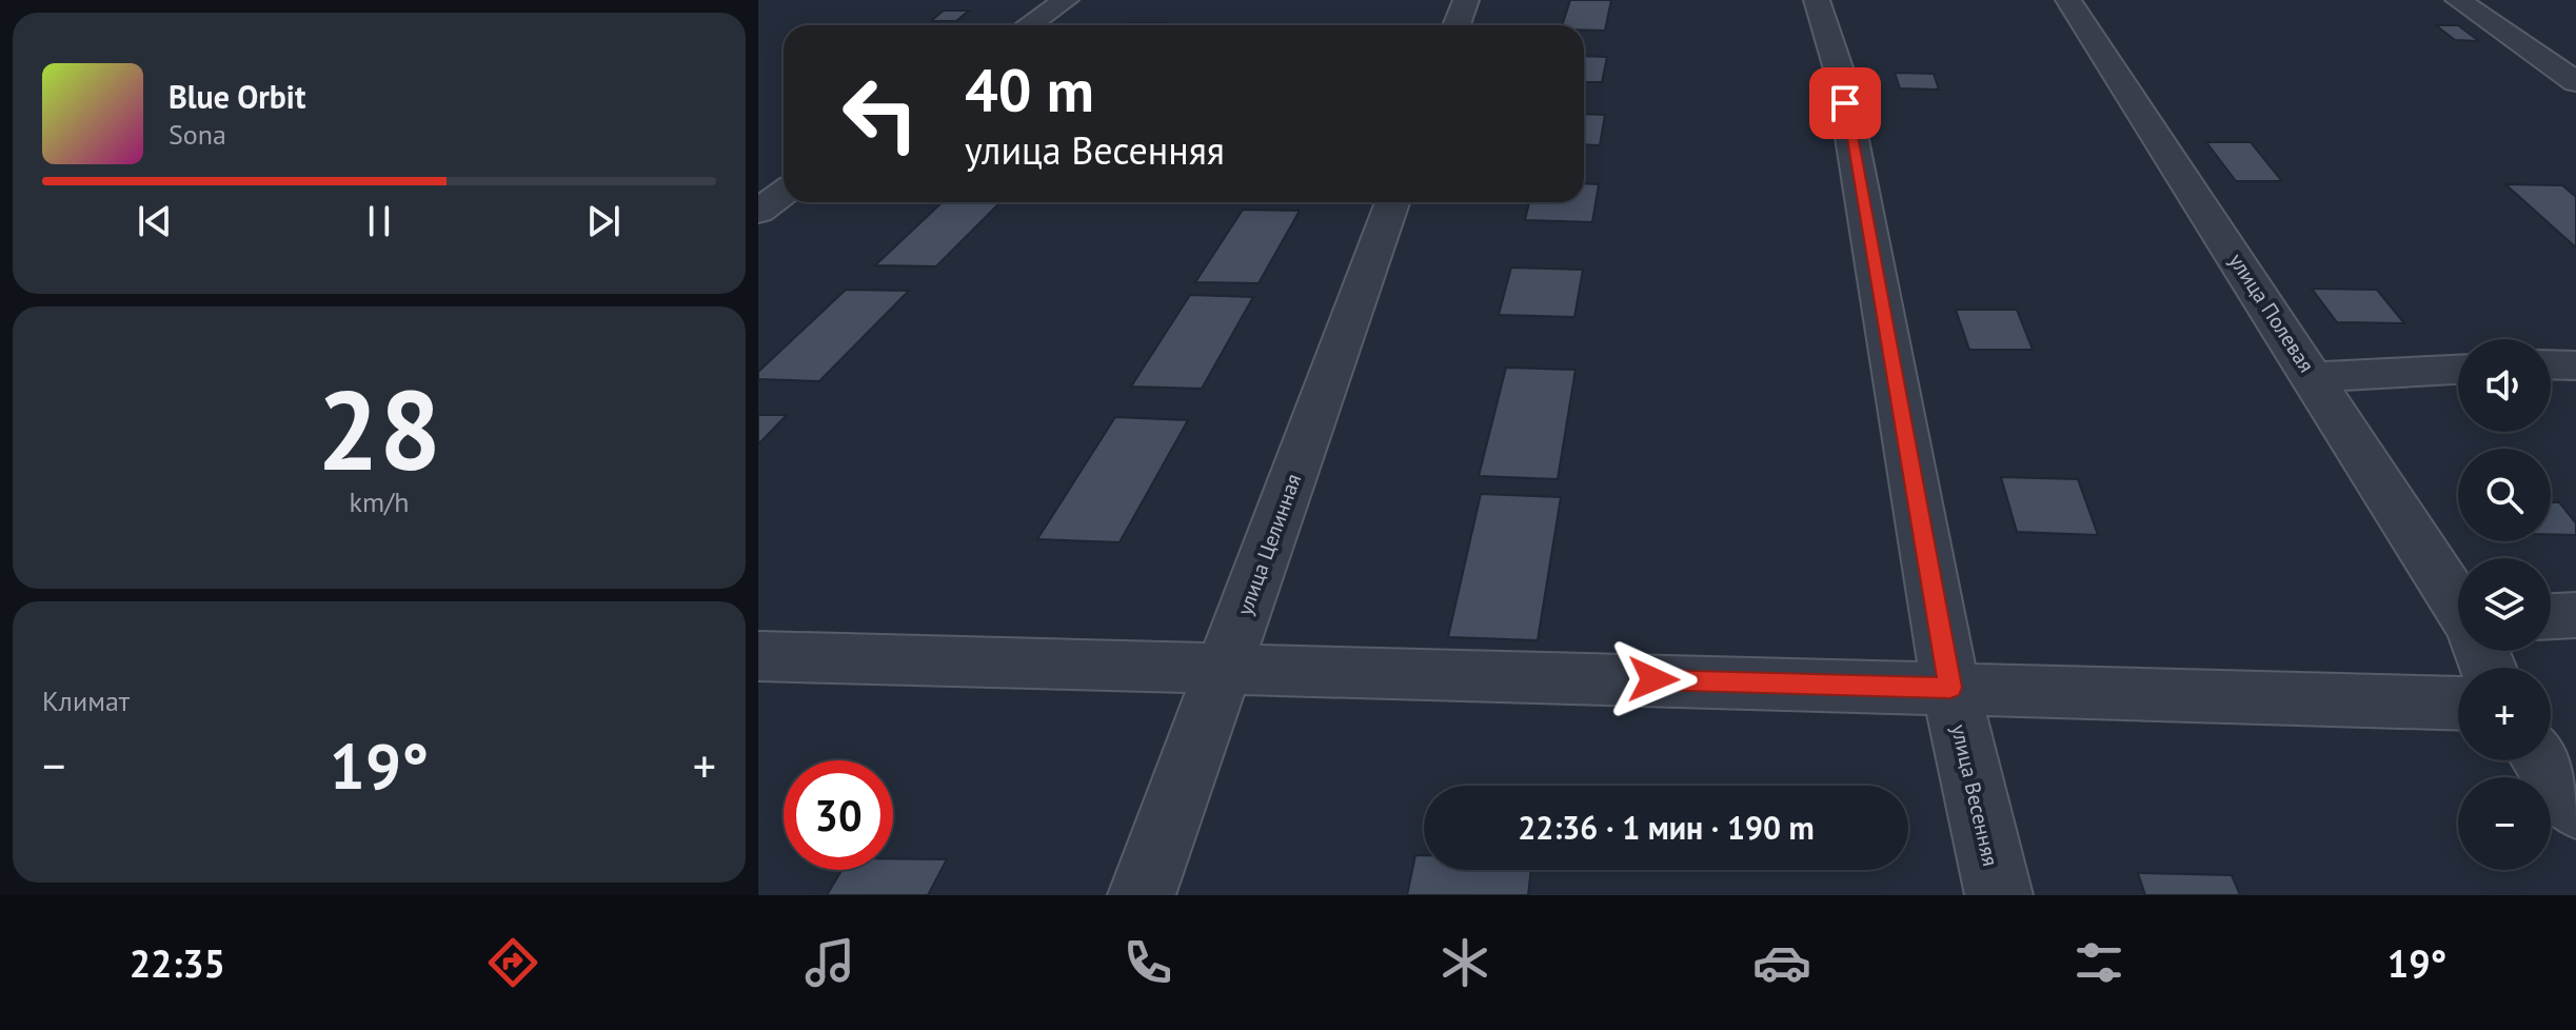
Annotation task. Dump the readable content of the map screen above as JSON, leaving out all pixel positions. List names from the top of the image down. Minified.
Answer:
{"streets":{"street":["улица Полевая","улица Целинная","улица Весенняя"]},"page":{"turn":["40 m","улица Весенняя"],"song":["Blue Orbit","Sona"],"tile":[["28","km/h"],"Климат"],"map_buttons":["+","−"],"heat":["−","19°","+"],"limit":"30","trip":"22:36 · 1 мин · 190 m","tabs":["22:35","19°"]}}
